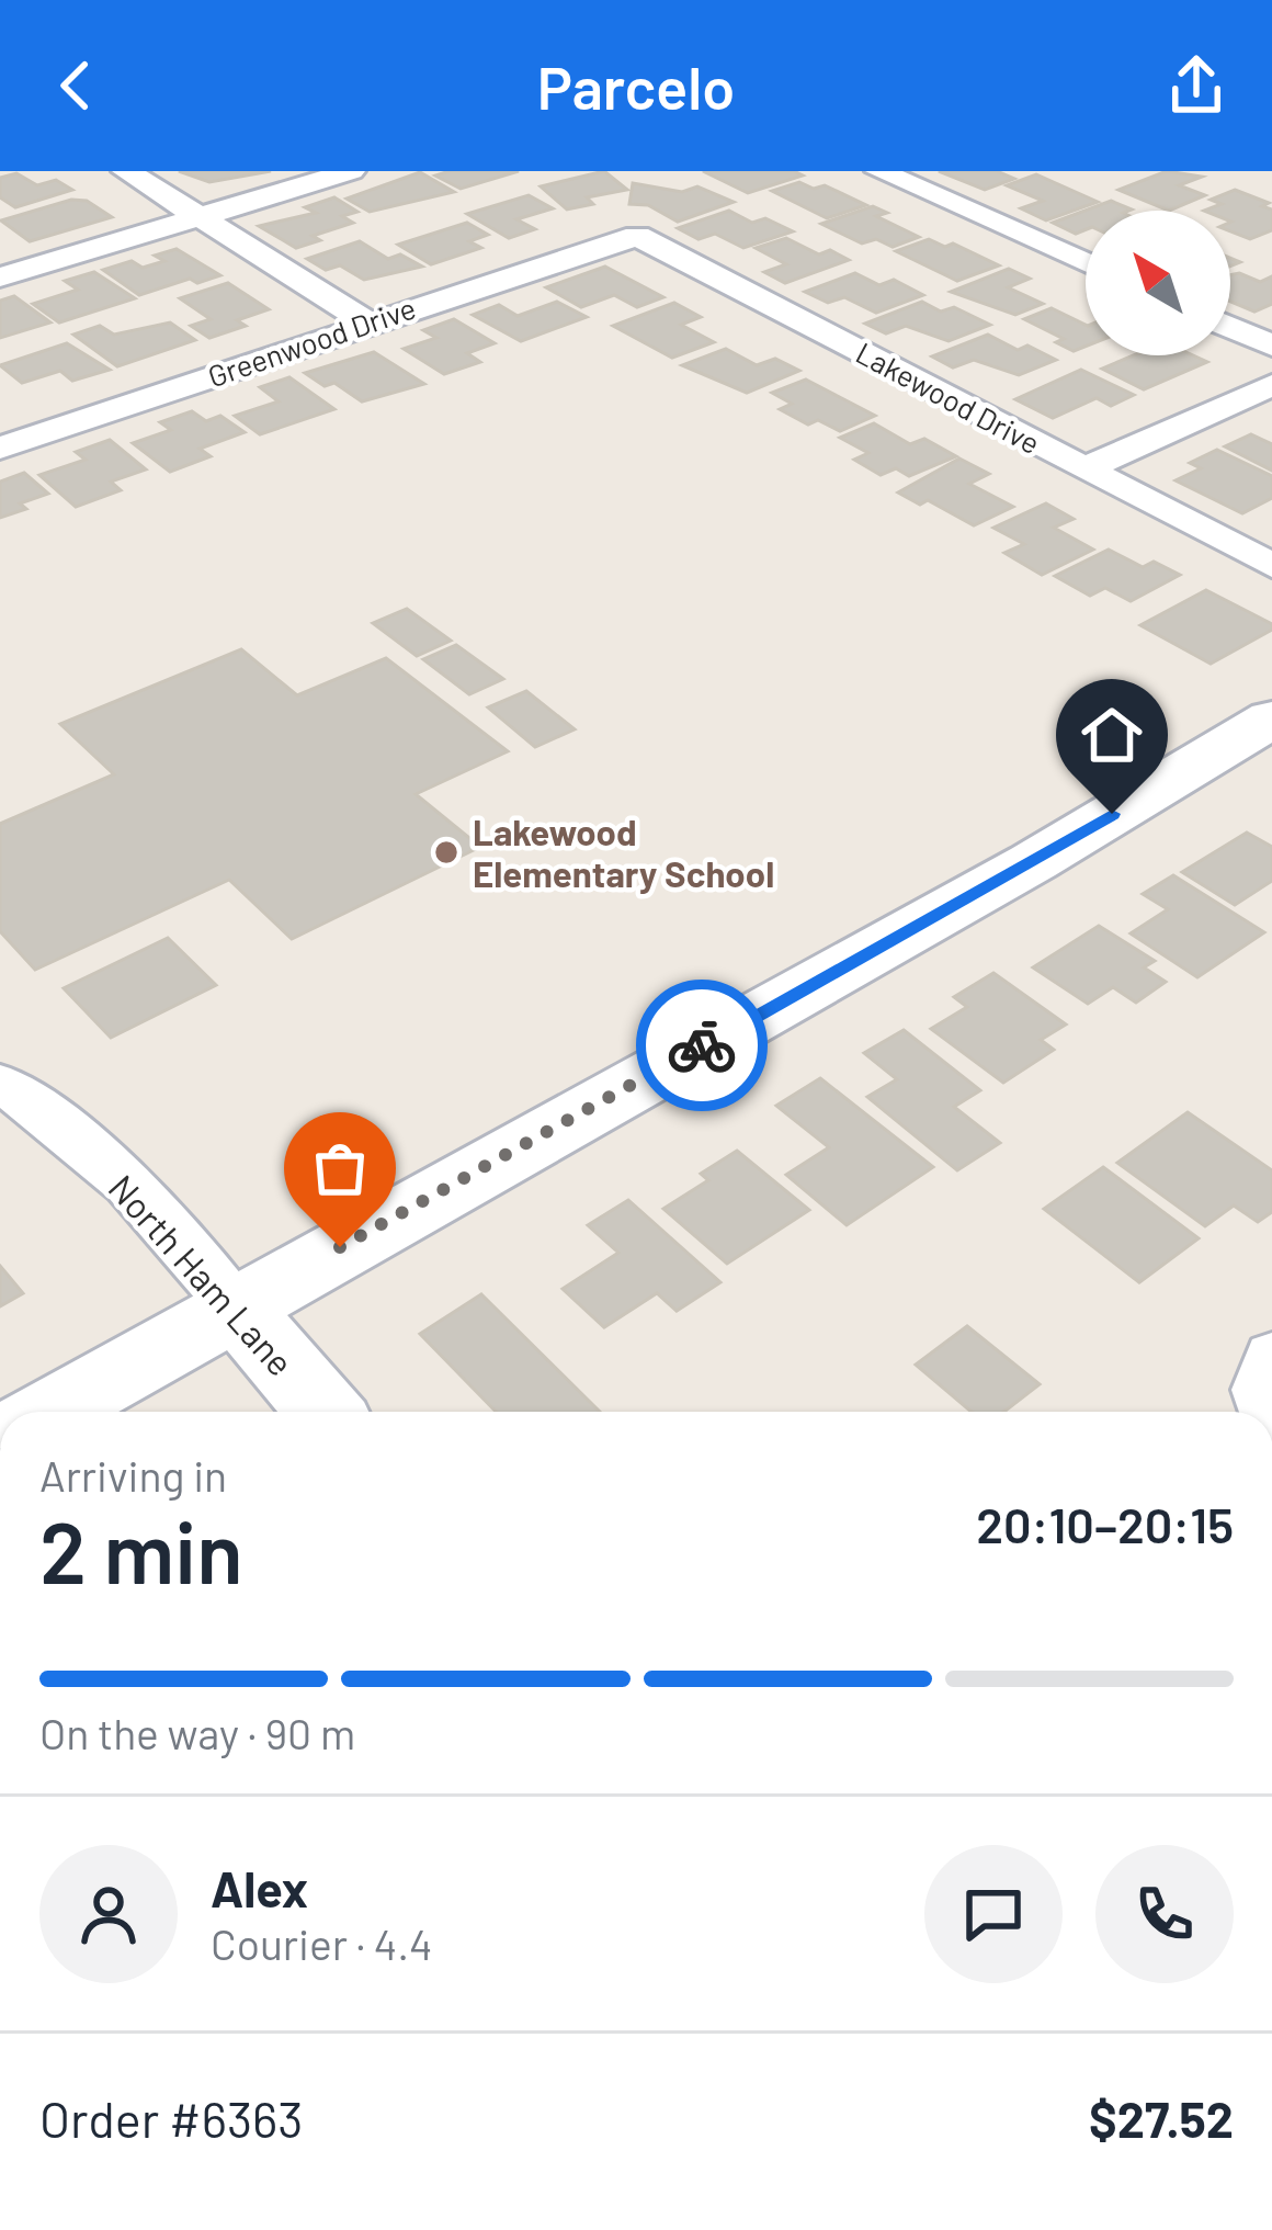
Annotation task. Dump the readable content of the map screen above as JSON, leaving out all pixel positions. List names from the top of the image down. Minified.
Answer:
{"streets":{"main road":["North Ham Lane"],"street":["Greenwood Drive","Lakewood Drive"]},"crossings":[["Greenwood Drive","Lakewood Drive"]],"places":["Lakewood Elementary School"],"north":"top left","page":{"header":"Parcelo","heading":["2 min","Arriving in","20:10–20:15"],"panel":["Alex","Courier · 4.4","Order #6363","$27.52"],"bar":"On the way · 90 m"}}
